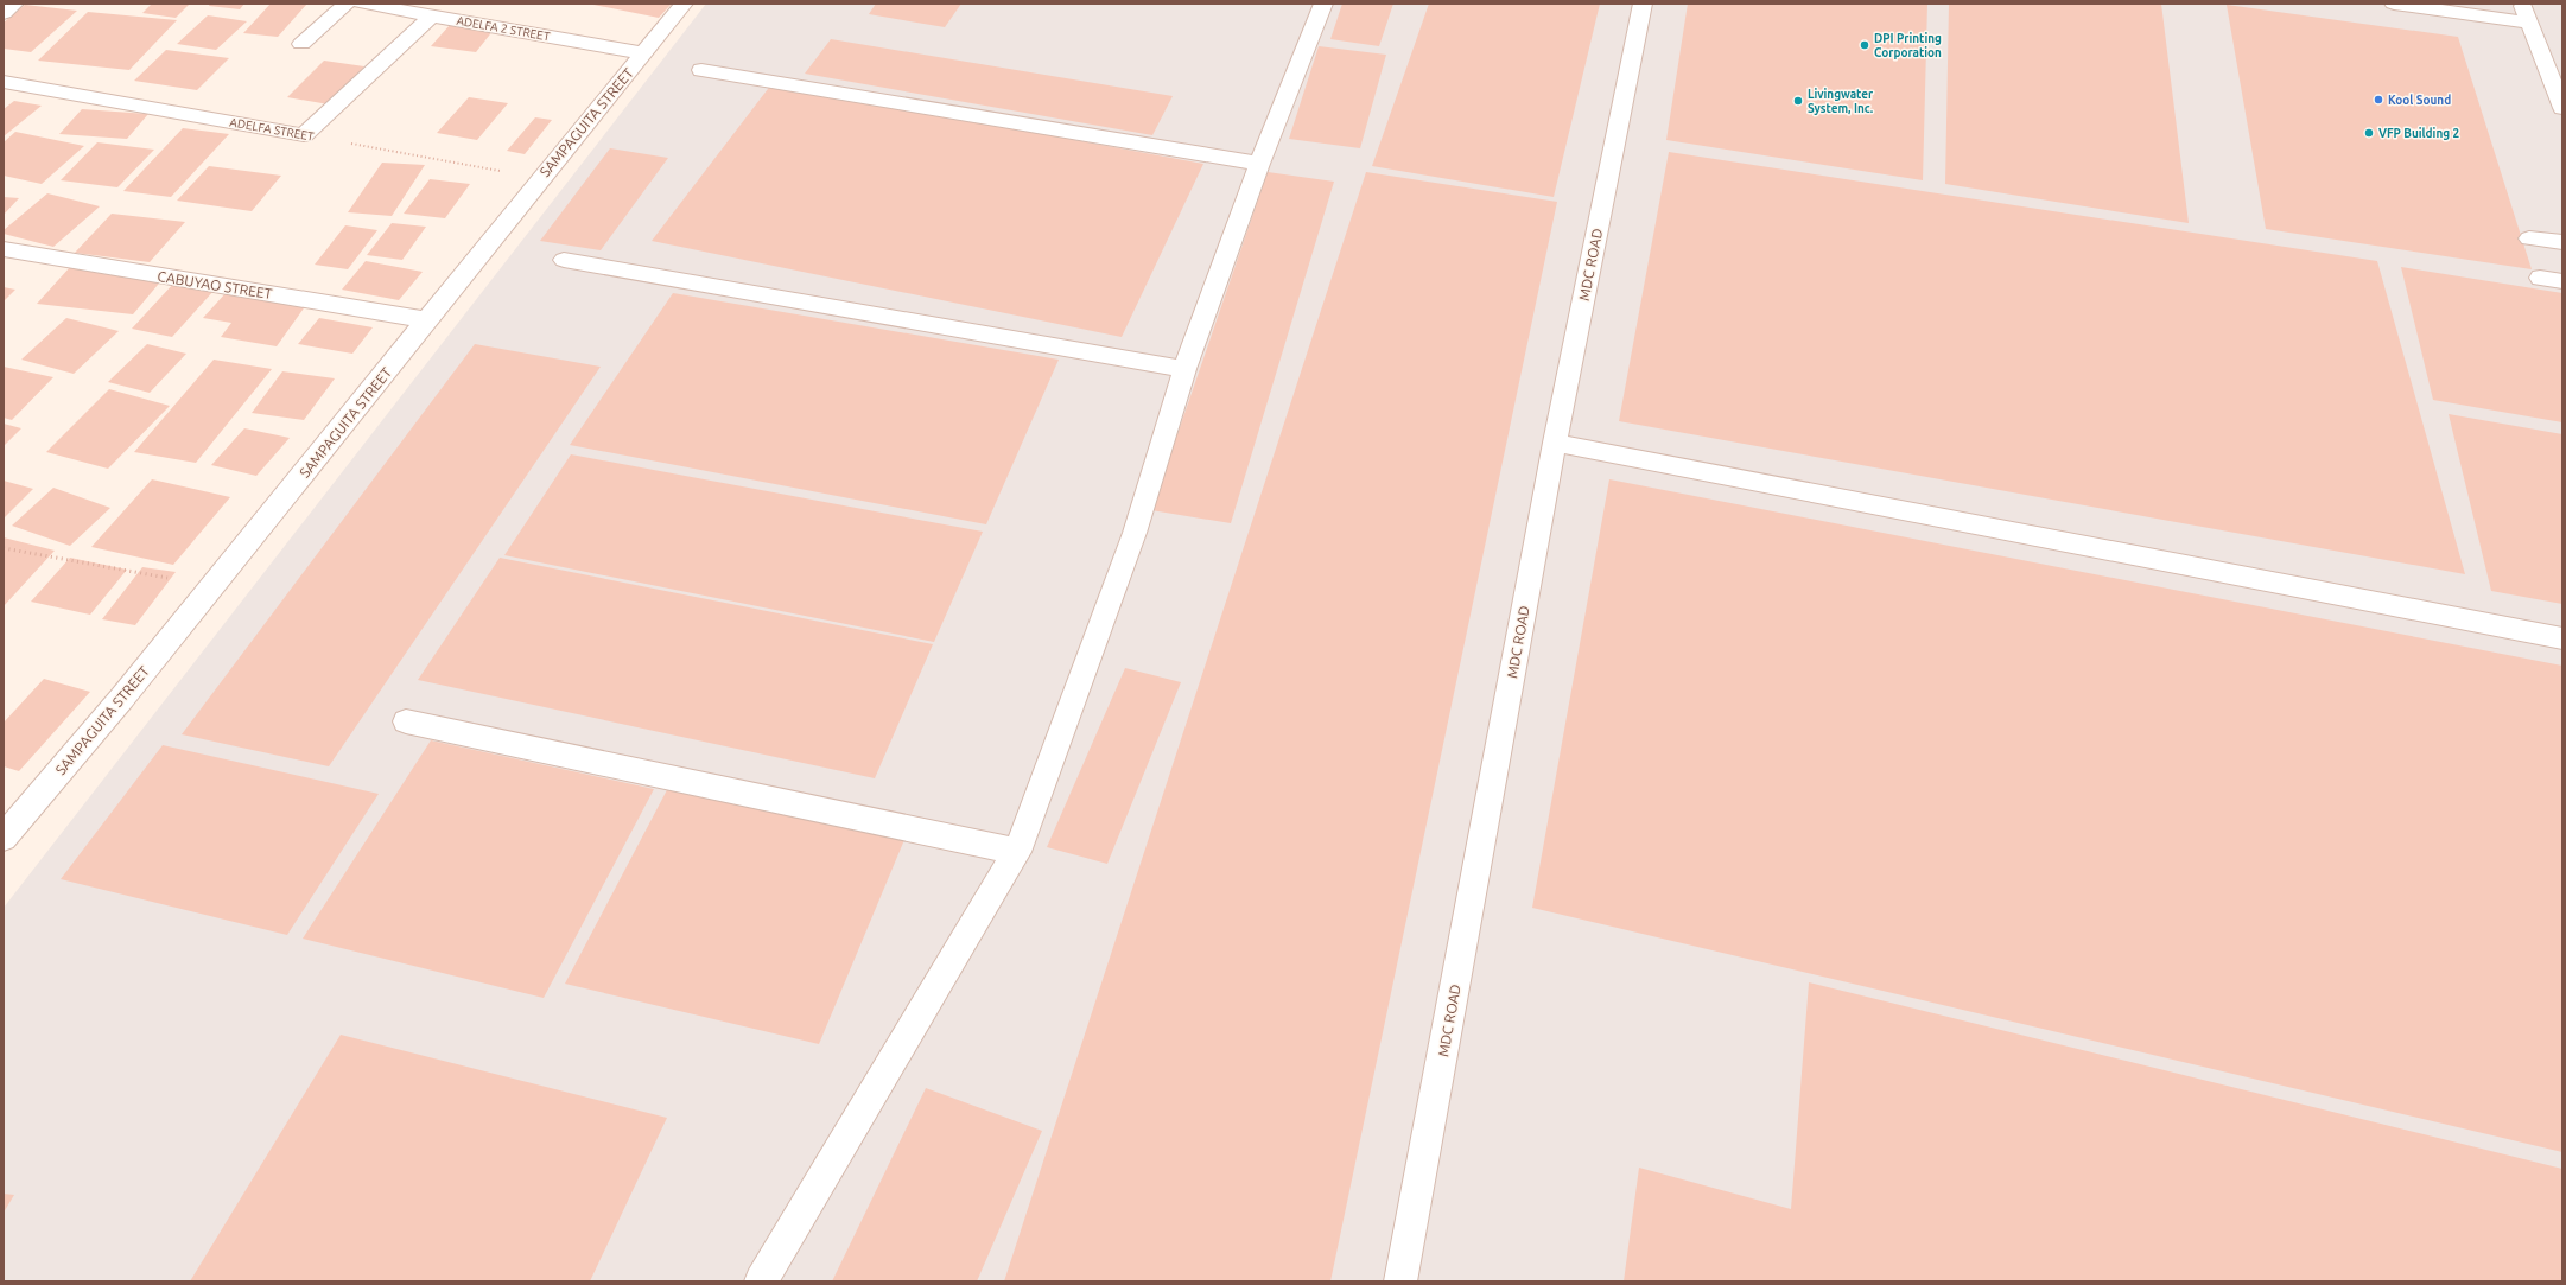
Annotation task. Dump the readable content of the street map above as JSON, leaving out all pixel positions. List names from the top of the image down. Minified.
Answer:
{"streets":{"street":["ADELFA 2 STREET","SAMPAGUITA STREET","ADELFA STREET","MDC ROAD","CABUYAO STREET"]},"crossings":[["ADELFA 2 STREET","SAMPAGUITA STREET"],["SAMPAGUITA STREET","ADELFA STREET"],["SAMPAGUITA STREET","CABUYAO STREET"]],"places":["DPI Printing Corporation","Kool Sound","Livingwater System, Inc.","VFP Building 2"]}
